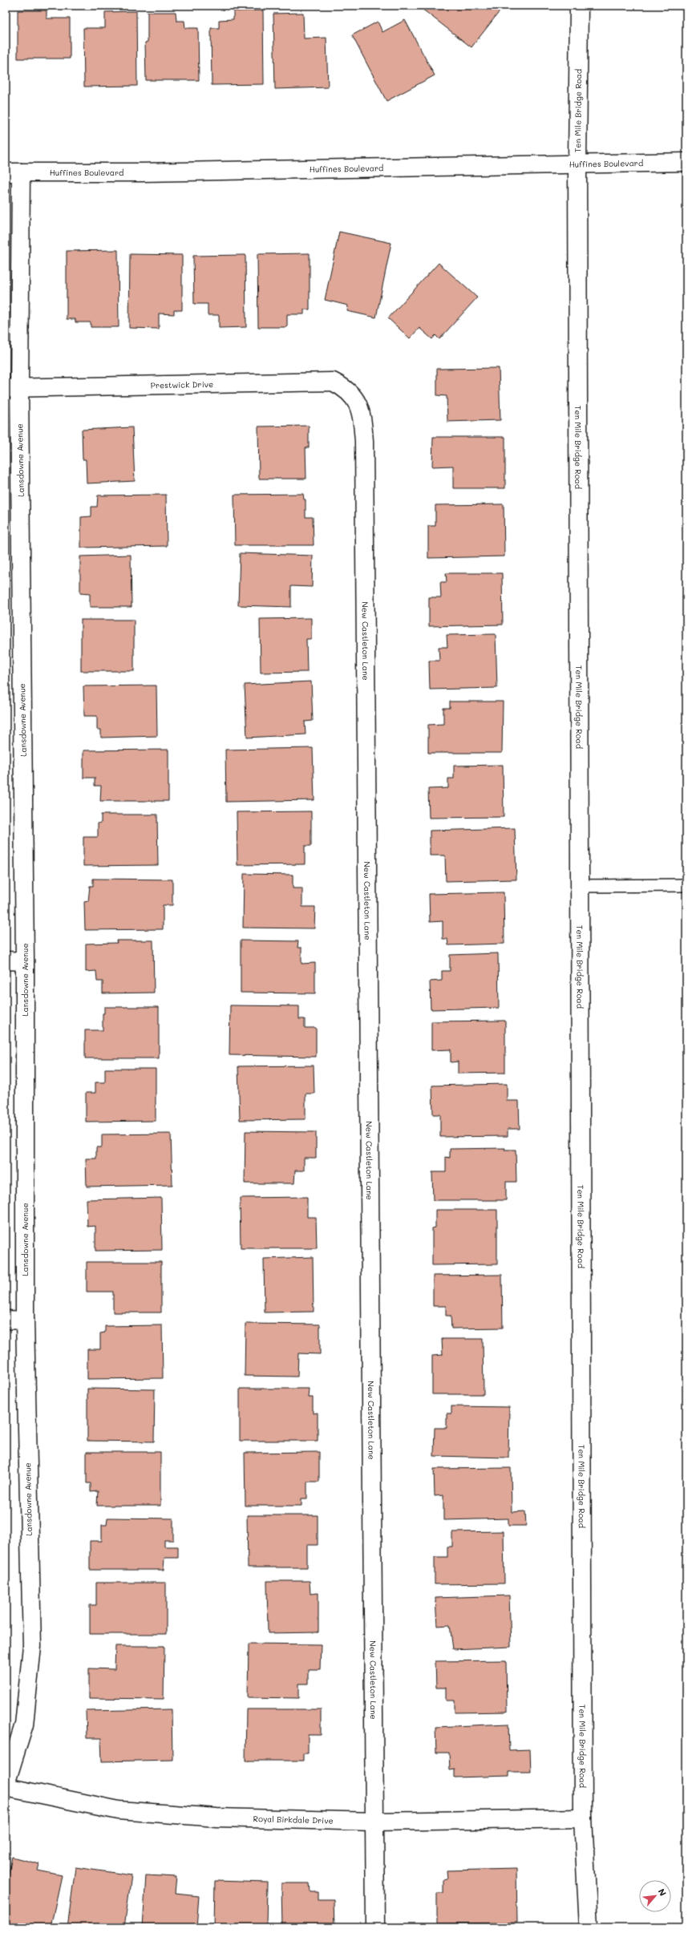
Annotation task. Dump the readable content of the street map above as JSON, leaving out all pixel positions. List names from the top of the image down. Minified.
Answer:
{"streets":{"street":["Ten Mile Bridge Road","Huffines Boulevard","Prestwick Drive","Lansdowne Avenue","New Castleton Lane","Royal Birkdale Drive"]},"crossings":[["Ten Mile Bridge Road","Huffines Boulevard"],["Ten Mile Bridge Road","Royal Birkdale Drive"],["Huffines Boulevard","Lansdowne Avenue"],["Prestwick Drive","Lansdowne Avenue"],["Prestwick Drive","New Castleton Lane"],["New Castleton Lane","Royal Birkdale Drive"]],"north":"top right"}
